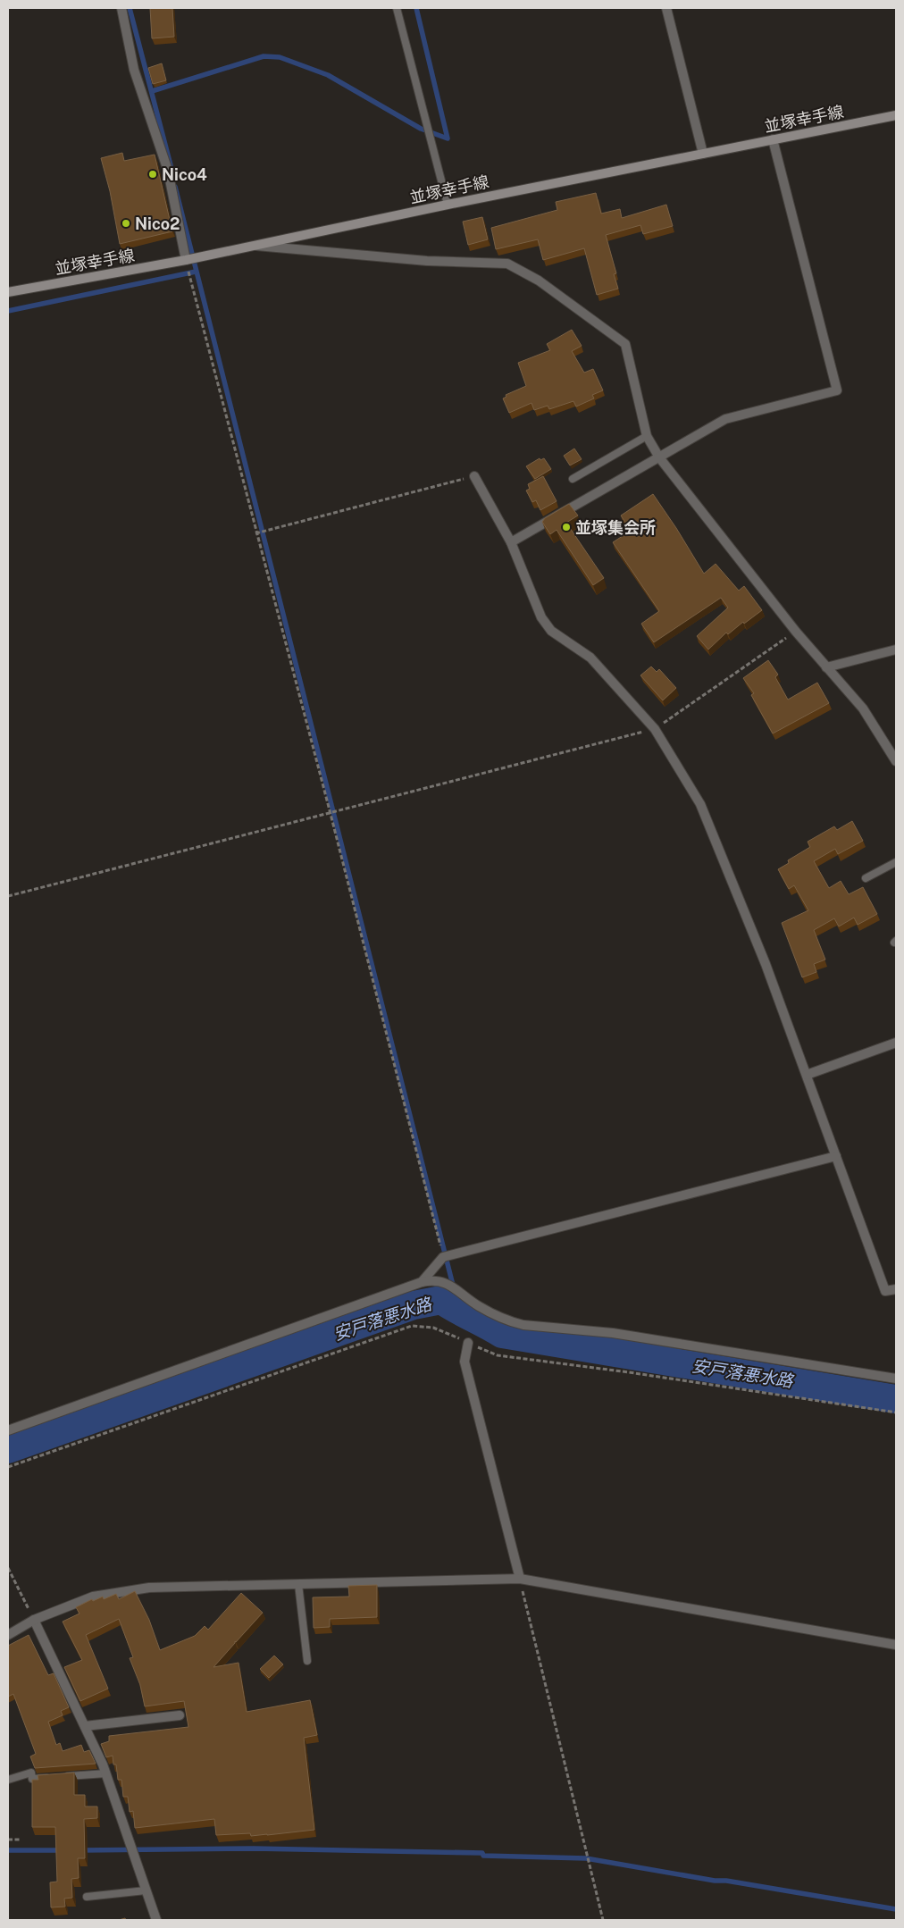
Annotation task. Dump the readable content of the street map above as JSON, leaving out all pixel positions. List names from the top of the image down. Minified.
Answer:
{"streets":{"main road":["並塚幸手線"]},"water":["安戸落悪水路"],"places":["Nico4","Nico2","並塚集会所"]}
